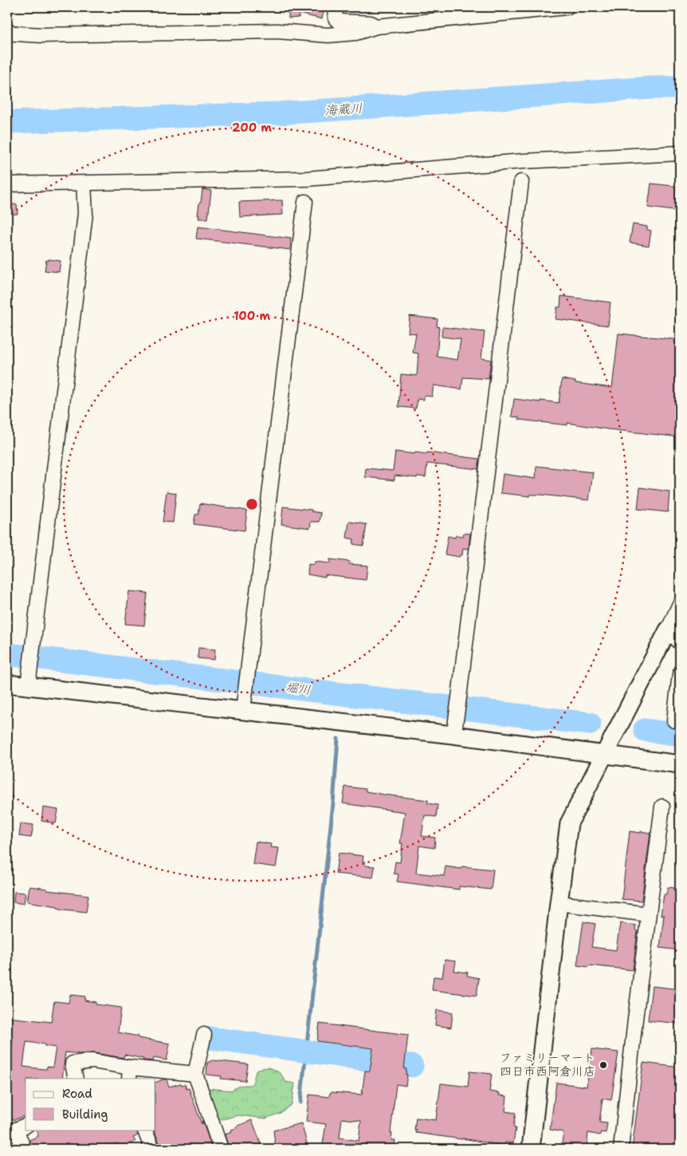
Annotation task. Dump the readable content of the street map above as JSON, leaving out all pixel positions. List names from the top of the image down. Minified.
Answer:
{"water":["海蔵川","堀川"],"places":["ファミリーマート 四日市西阿倉川店"],"legend":["Road","Building"],"rings":["200 m","100 m"]}
